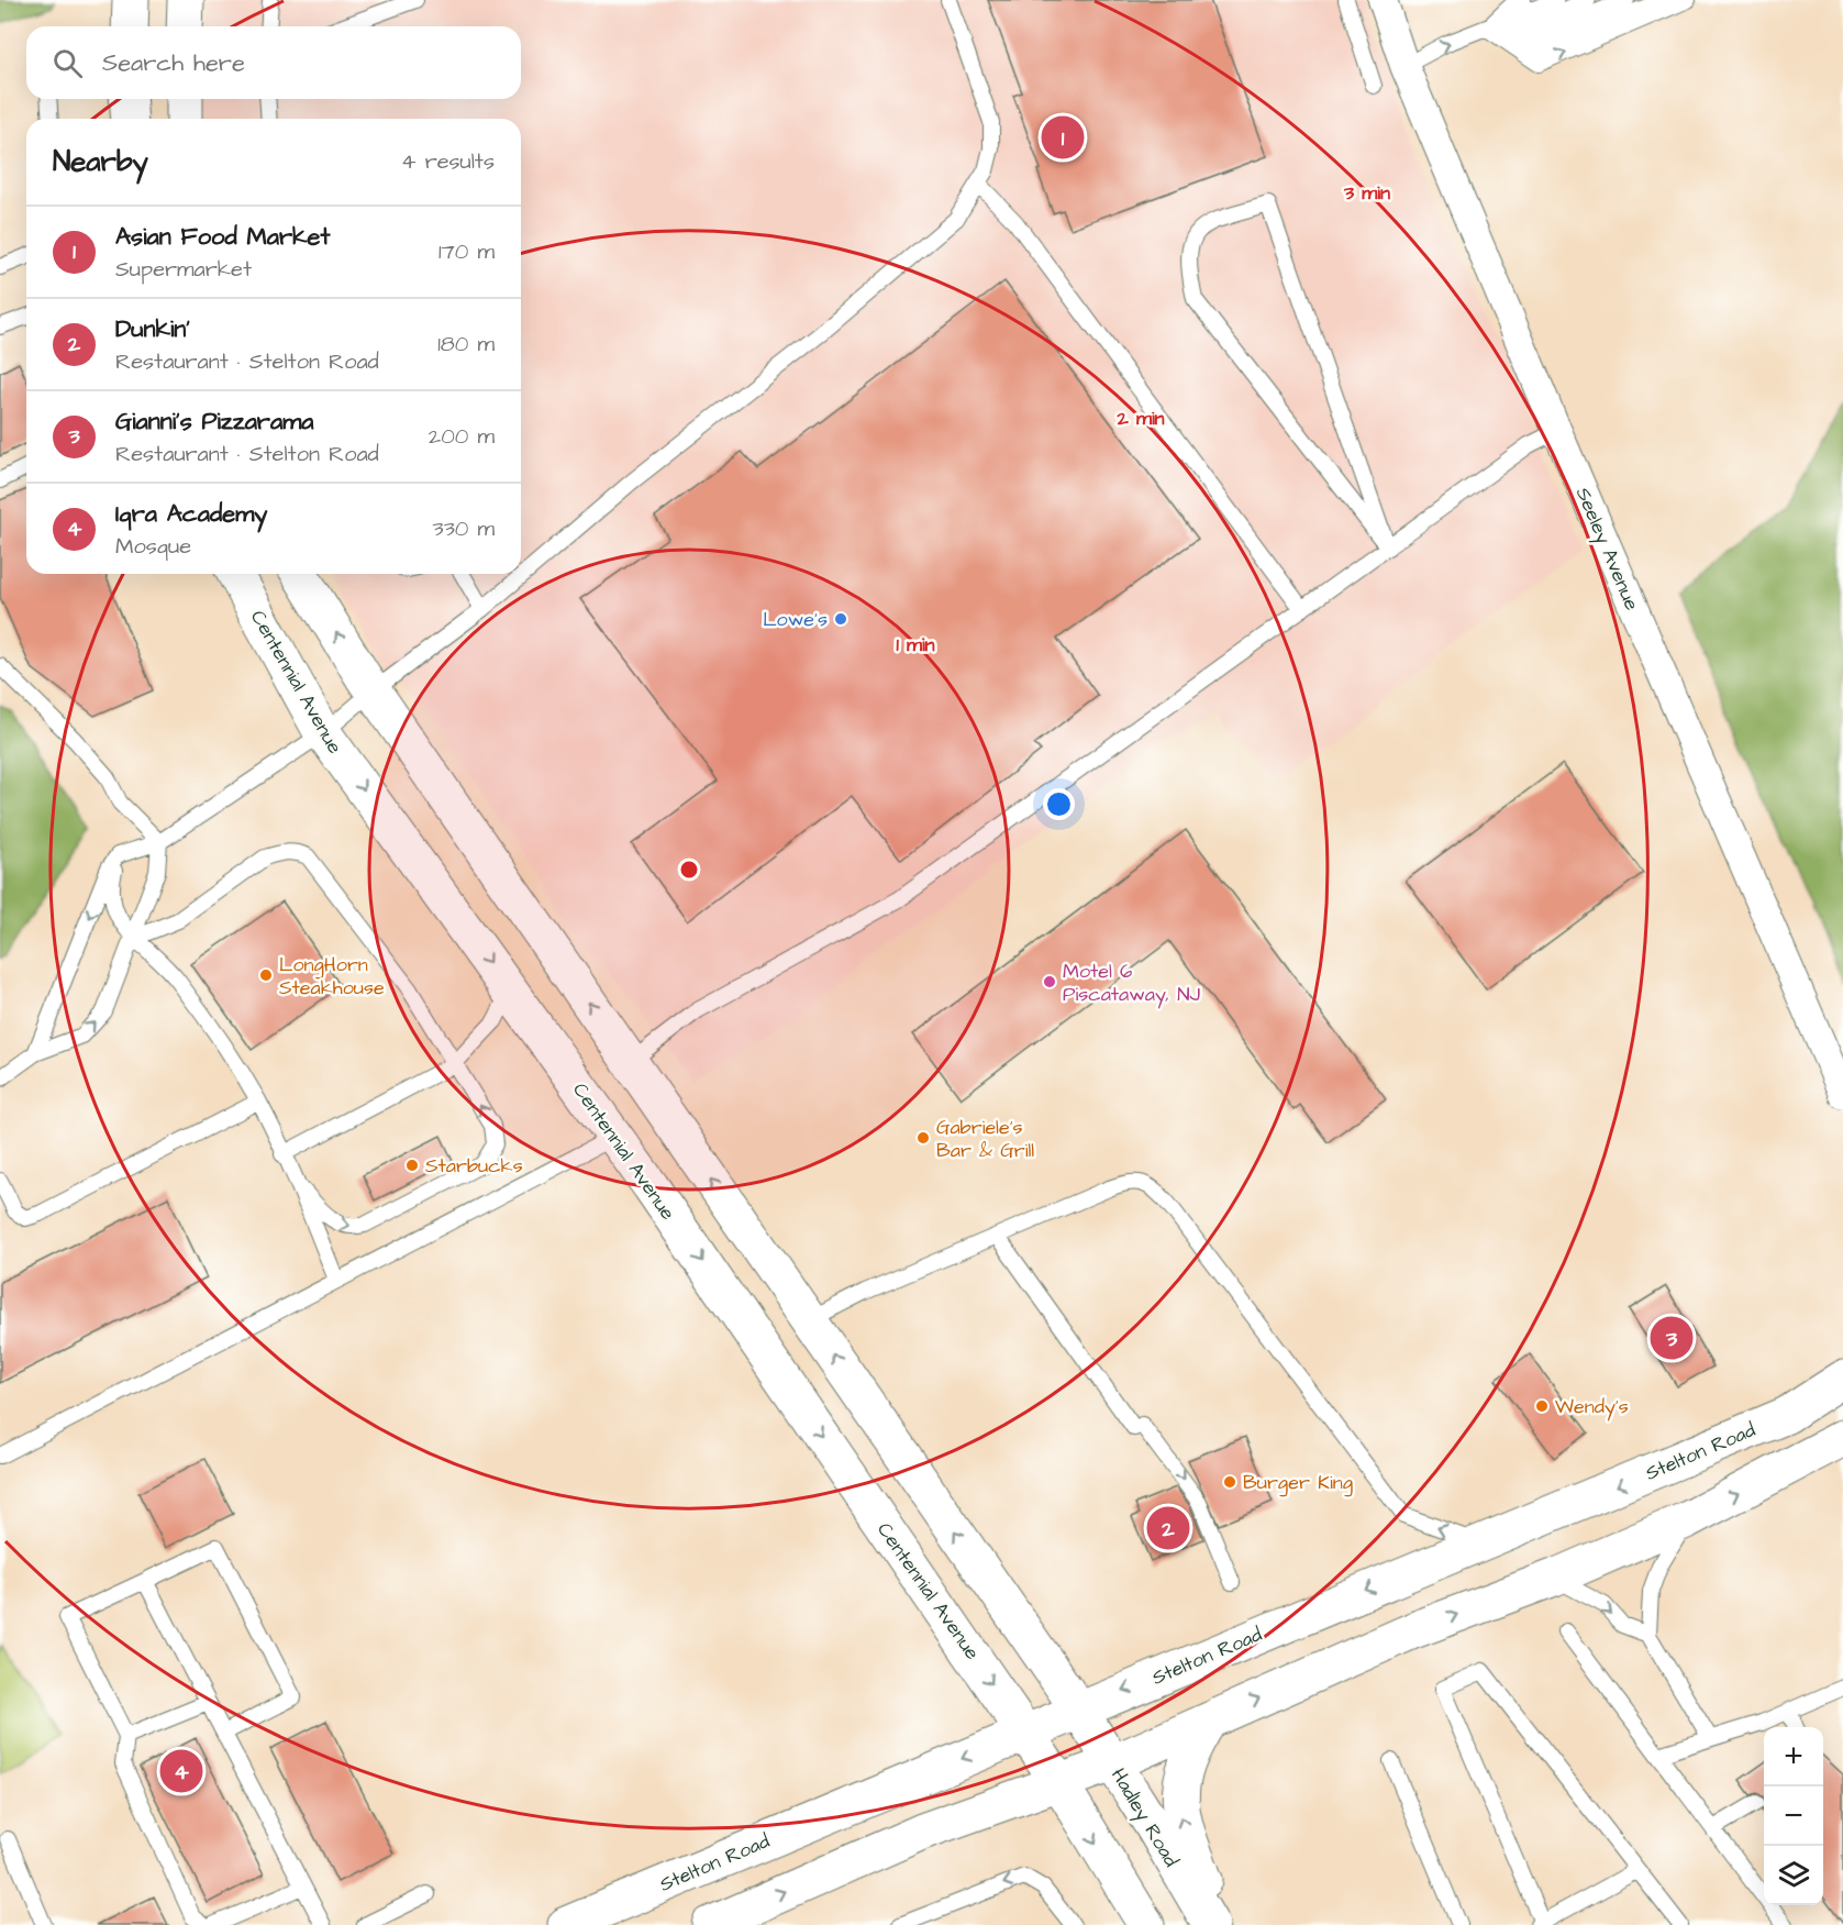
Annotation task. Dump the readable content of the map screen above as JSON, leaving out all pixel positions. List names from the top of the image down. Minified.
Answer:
{"streets":{"main road":["Centennial Avenue","Stelton Road","Hadley Road"],"street":["Seeley Avenue"]},"crossings":[["Centennial Avenue","Stelton Road"],["Stelton Road","Hadley Road"]],"one_way":["Hadley Road"],"places":["Lowe's","LongHorn Steakhouse","Motel 6 Piscataway, NJ","Gabriele's Bar & Grill","Starbucks","Wendy's","Burger King"],"page":{"search":"Search here","pins":["1","3","2","4"],"heading":["Nearby","4 results"],"list":[{"mark":"1","name":"Asian Food Market","note":"Supermarket","value":"170 m"},{"mark":"2","name":"Dunkin'","note":"Restaurant · Stelton Road","value":"180 m"},{"mark":"3","name":"Gianni's Pizzarama","note":"Restaurant · Stelton Road","value":"200 m"},{"mark":"4","name":"Iqra Academy","note":"Mosque","value":"330 m"}],"map_buttons":["+","−"]},"rings":["3 min","2 min","1 min"]}
